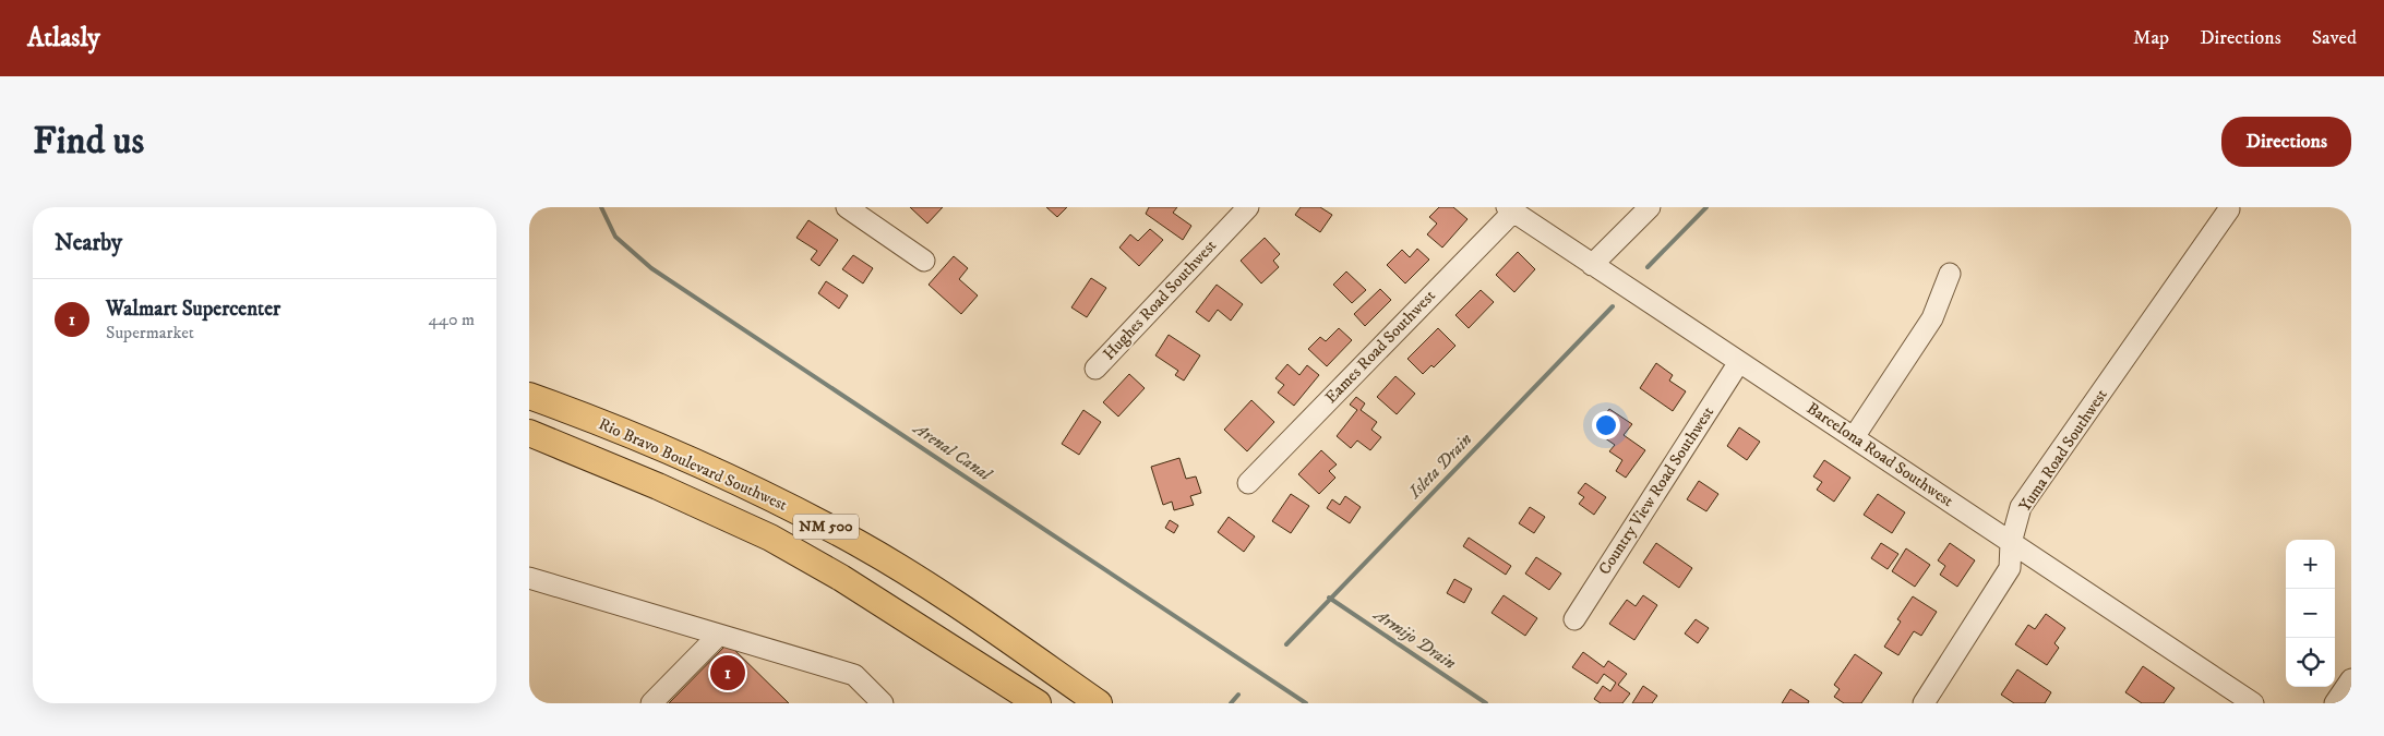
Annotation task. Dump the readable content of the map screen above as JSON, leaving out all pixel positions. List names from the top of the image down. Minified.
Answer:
{"streets":{"main road":["Rio Bravo Boulevard Southwest","NM 500"],"street":["Hughes Road Southwest","Eames Road Southwest","Yuma Road Southwest","Barcelona Road Southwest","Country View Road Southwest"]},"crossings":[["Eames Road Southwest","Barcelona Road Southwest"],["Yuma Road Southwest","Barcelona Road Southwest"],["Barcelona Road Southwest","Country View Road Southwest"]],"water":["Arenal Canal","Isleta Drain","Armijo Drain"],"page":{"header":"Atlasly","nav":["Map","Directions","Saved"],"buttons":"Directions","title":"Find us","heading":"Nearby","list":[{"mark":"1","name":"Walmart Supercenter","note":"Supermarket","value":"440 m"}],"map_buttons":["+","−"],"pins":"1"}}
